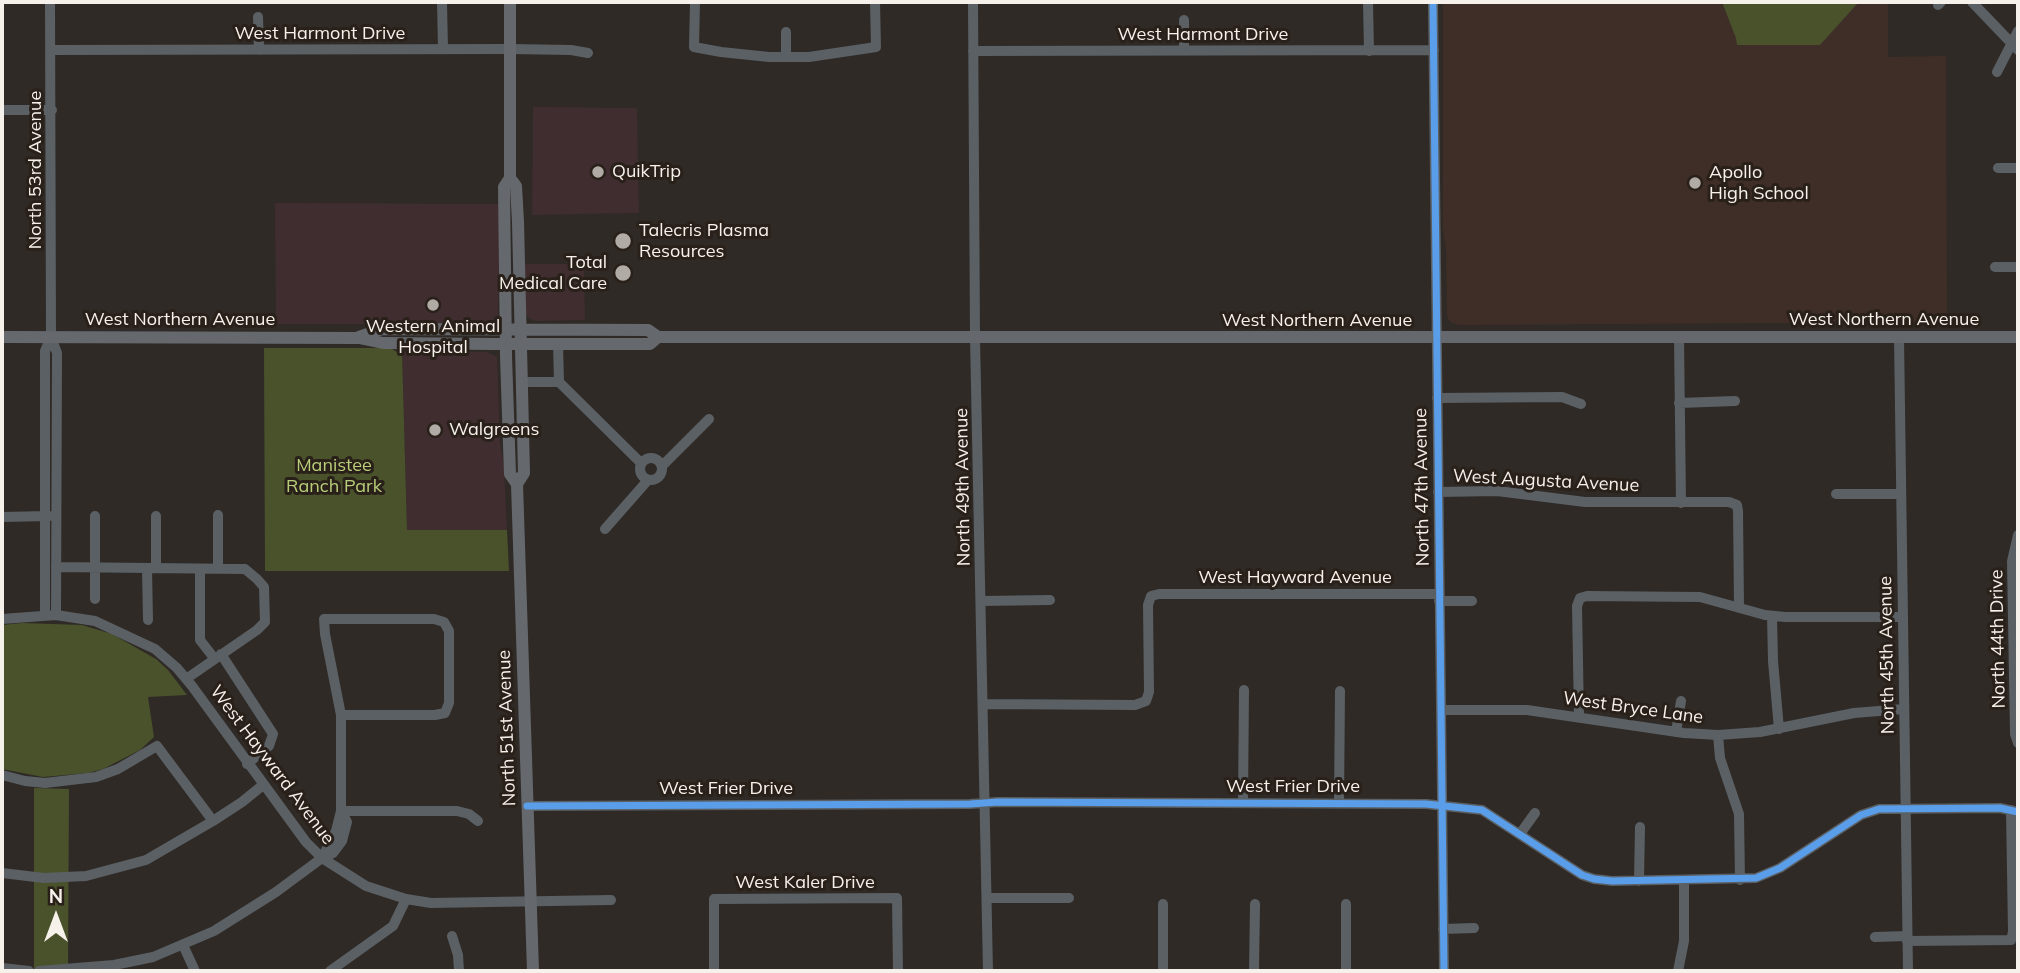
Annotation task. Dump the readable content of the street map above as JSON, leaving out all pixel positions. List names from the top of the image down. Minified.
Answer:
{"streets":{"main road":["West Northern Avenue","North 51st Avenue"],"street":["West Harmont Drive","North 53rd Avenue","West Augusta Avenue","North 49th Avenue","North 47th Avenue","West Hayward Avenue","North 44th Drive","North 45th Avenue","West Bryce Lane","West Frier Drive","West Kaler Drive"]},"crossings":[["West Harmont Drive","North 53rd Avenue"],["West Harmont Drive","North 49th Avenue"],["West Harmont Drive","North 47th Avenue"],["West Harmont Drive","North 51st Avenue"],["North 53rd Avenue","West Northern Avenue"],["North 53rd Avenue","West Hayward Avenue"],["West Northern Avenue","North 49th Avenue"],["West Northern Avenue","North 47th Avenue"],["West Northern Avenue","North 45th Avenue"],["West Northern Avenue","North 51st Avenue"],["West Augusta Avenue","North 47th Avenue"],["North 49th Avenue","West Hayward Avenue"],["North 49th Avenue","West Frier Drive"],["North 47th Avenue","West Hayward Avenue"],["North 47th Avenue","West Bryce Lane"],["North 47th Avenue","West Frier Drive"],["West Hayward Avenue","North 51st Avenue"],["North 45th Avenue","West Bryce Lane"],["North 45th Avenue","West Frier Drive"],["North 51st Avenue","West Frier Drive"]],"parks":["Manistee Ranch Park"],"places":["QuikTrip","Apollo High School","Talecris Plasma Resources","Total Medical Care","Western Animal Hospital","Walgreens"],"north":"top"}
